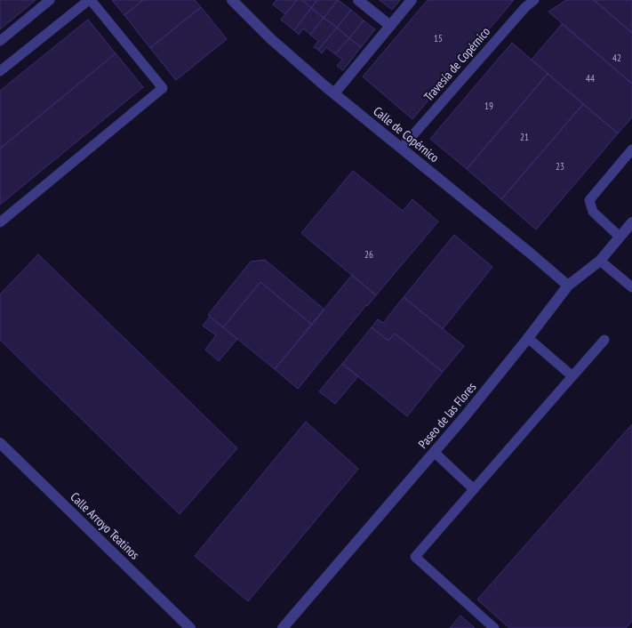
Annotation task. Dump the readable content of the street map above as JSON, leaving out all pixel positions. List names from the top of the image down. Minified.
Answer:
{"streets":{"street":["Calle de Copérnico","Paseo de las Flores","Calle Arroyo Teatinos"],"lane":["Travesía de Copérnico"]},"crossings":[["Travesía de Copérnico","Calle de Copérnico"],["Calle de Copérnico","Paseo de las Flores"]],"house_numbers":["15","42","44","19","21","23","26"]}
